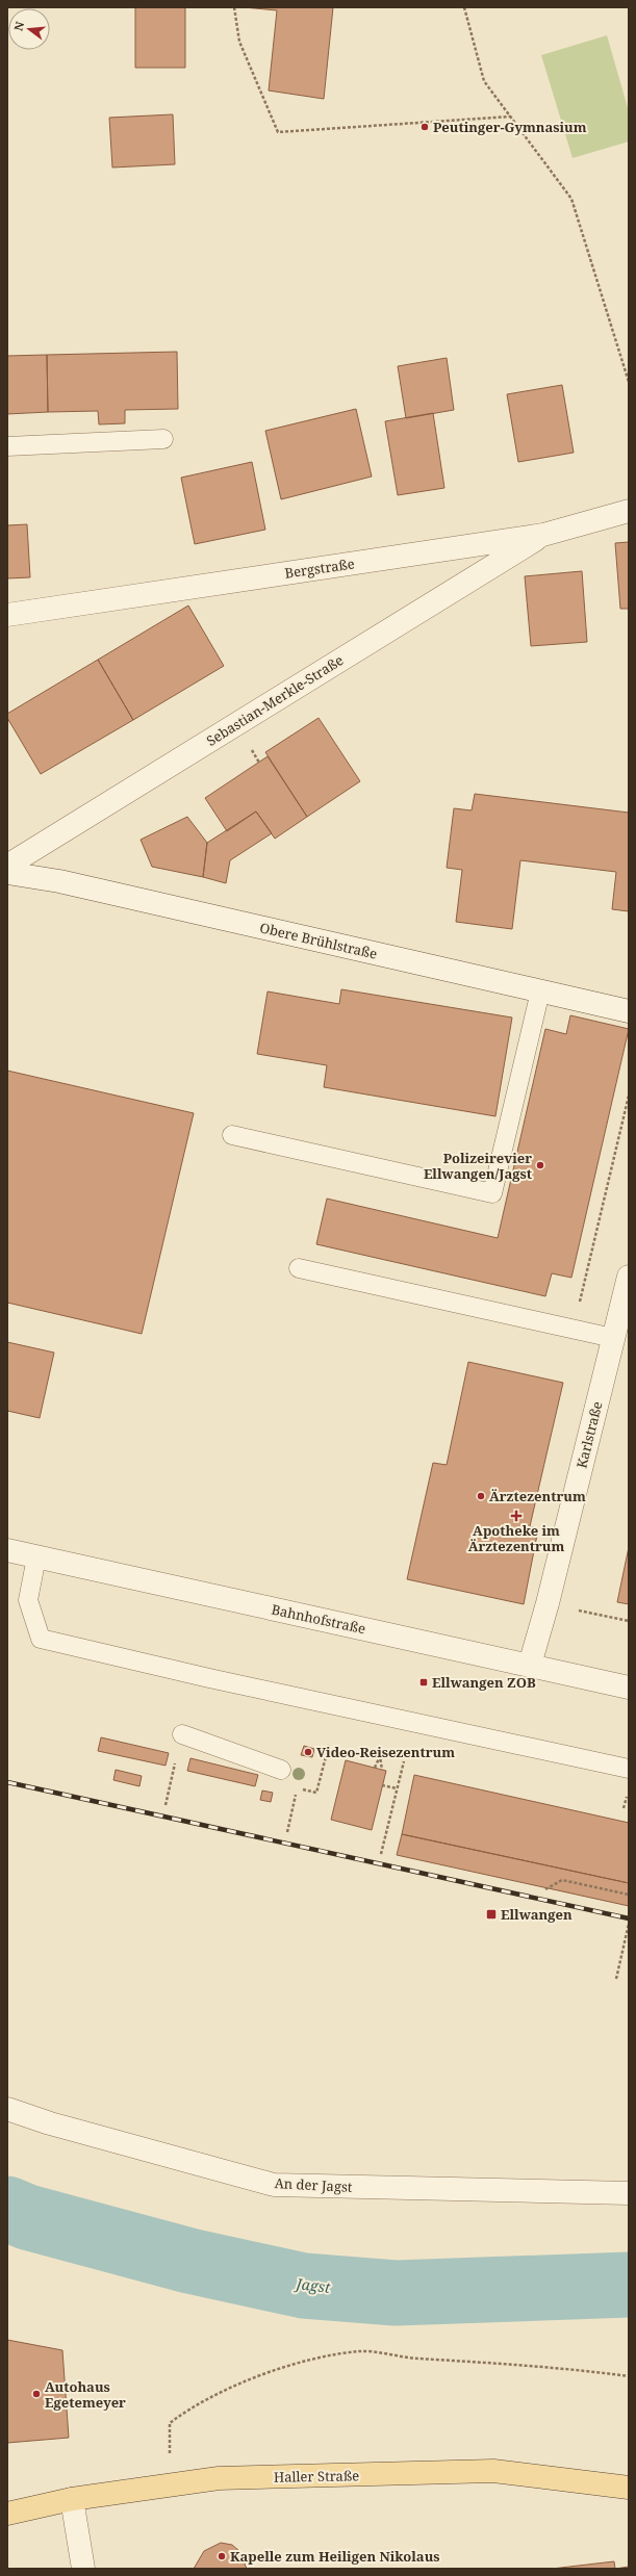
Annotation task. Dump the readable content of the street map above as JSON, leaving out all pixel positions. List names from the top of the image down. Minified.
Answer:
{"streets":{"main road":["Haller Straße"],"street":["Bergstraße","Sebastian-Merkle-Straße","Obere Brühlstraße","Karlstraße","Bahnhofstraße","An der Jagst"]},"crossings":[["Bergstraße","Sebastian-Merkle-Straße"],["Karlstraße","Bahnhofstraße"]],"water":["Jagst"],"places":{"other":["Peutinger-Gymnasium","Polizeirevier Ellwangen/Jagst","Ärztezentrum","Video-Reisezentrum","Autohaus Egetemeyer","Kapelle zum Heiligen Nikolaus"],"health":["Apotheke im Ärztezentrum"],"transit":["Ellwangen ZOB","Ellwangen"]},"north":"left"}
